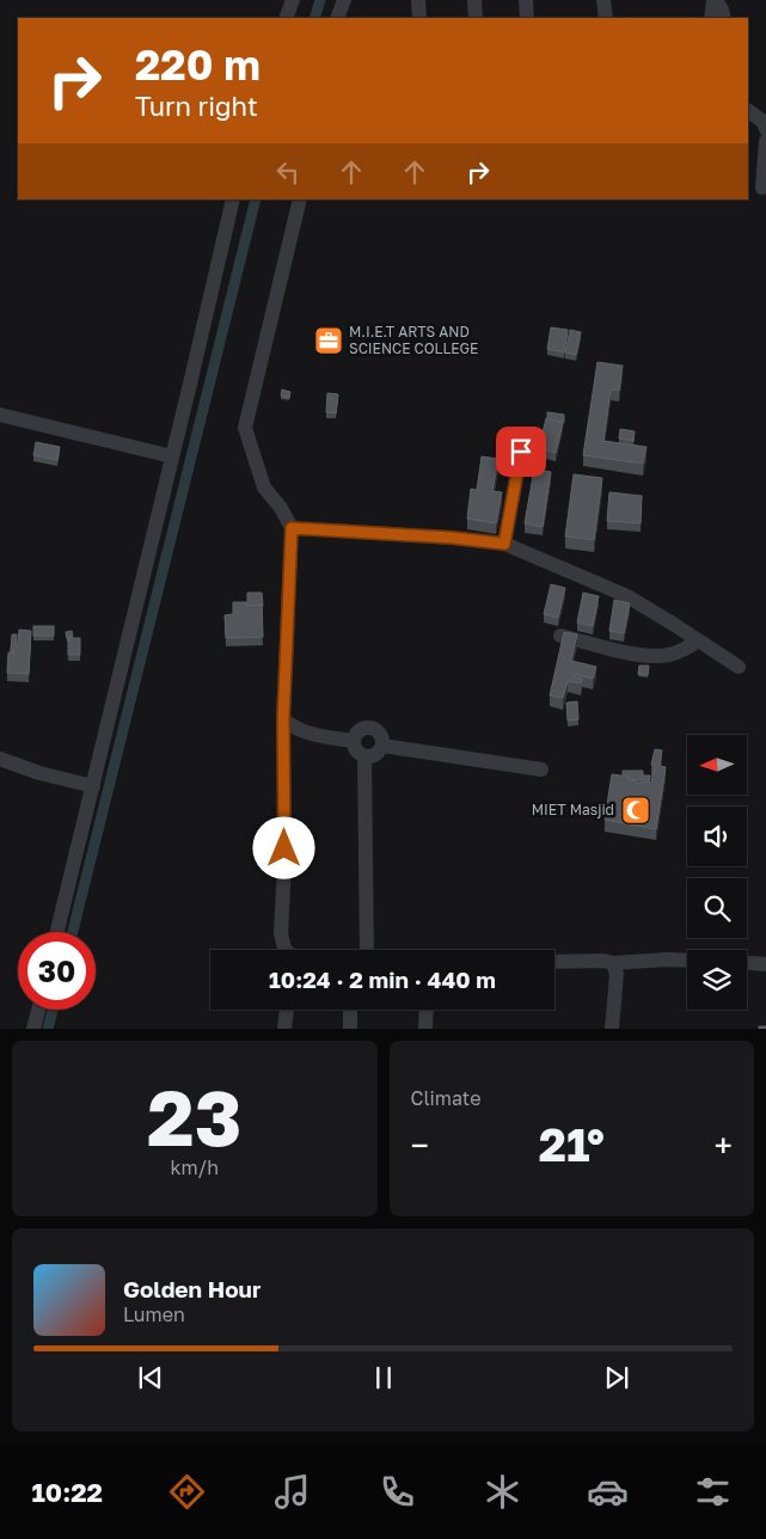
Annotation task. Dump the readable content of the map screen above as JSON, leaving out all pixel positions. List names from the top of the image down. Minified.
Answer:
{"places":{"office":["M.I.E.T ARTS AND SCIENCE COLLEGE"],"mosque":["MIET Masjid"]},"north":"left","page":{"turn":["220 m","Turn right"],"limit":"30","trip":"10:24 · 2 min · 440 m","tile":[["23","km/h"],"Climate"],"heat":["−","21°","+"],"song":["Golden Hour","Lumen"],"tabs":"10:22"}}
